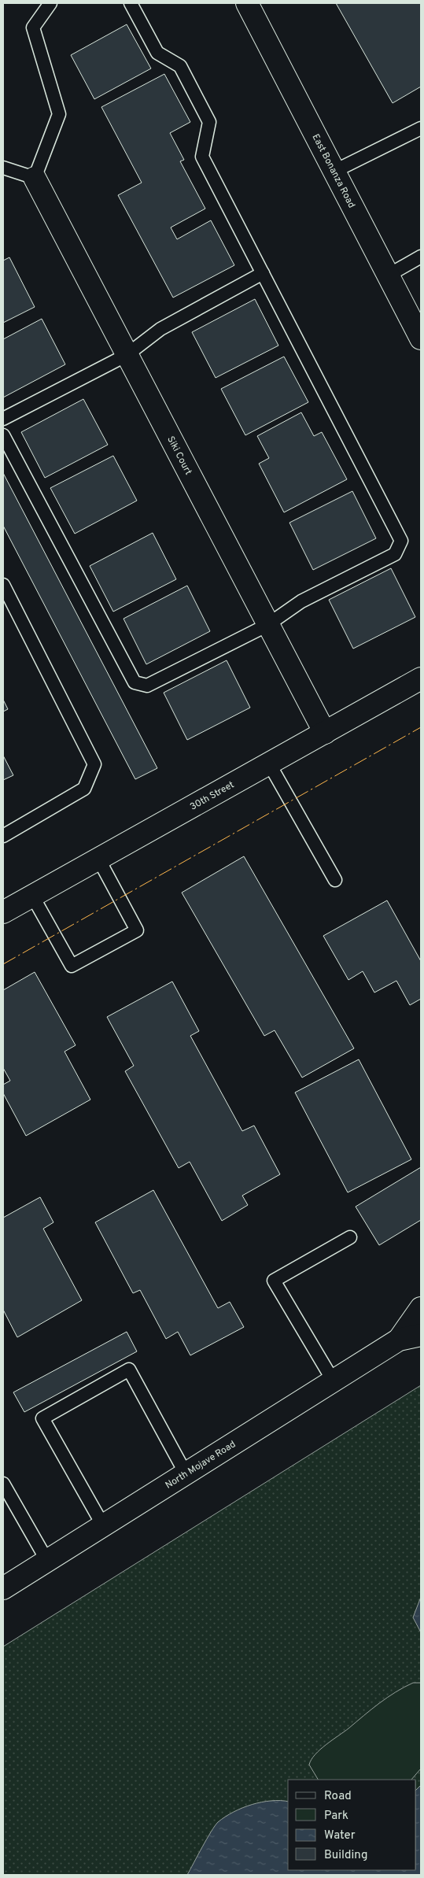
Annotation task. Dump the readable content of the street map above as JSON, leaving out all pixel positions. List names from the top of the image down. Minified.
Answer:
{"streets":{"street":["East Bonanza Road","Siki Court","30th Street","North Mojave Road"]},"crossings":[["Siki Court","30th Street"]],"legend":["Road","Park","Water","Building"]}
